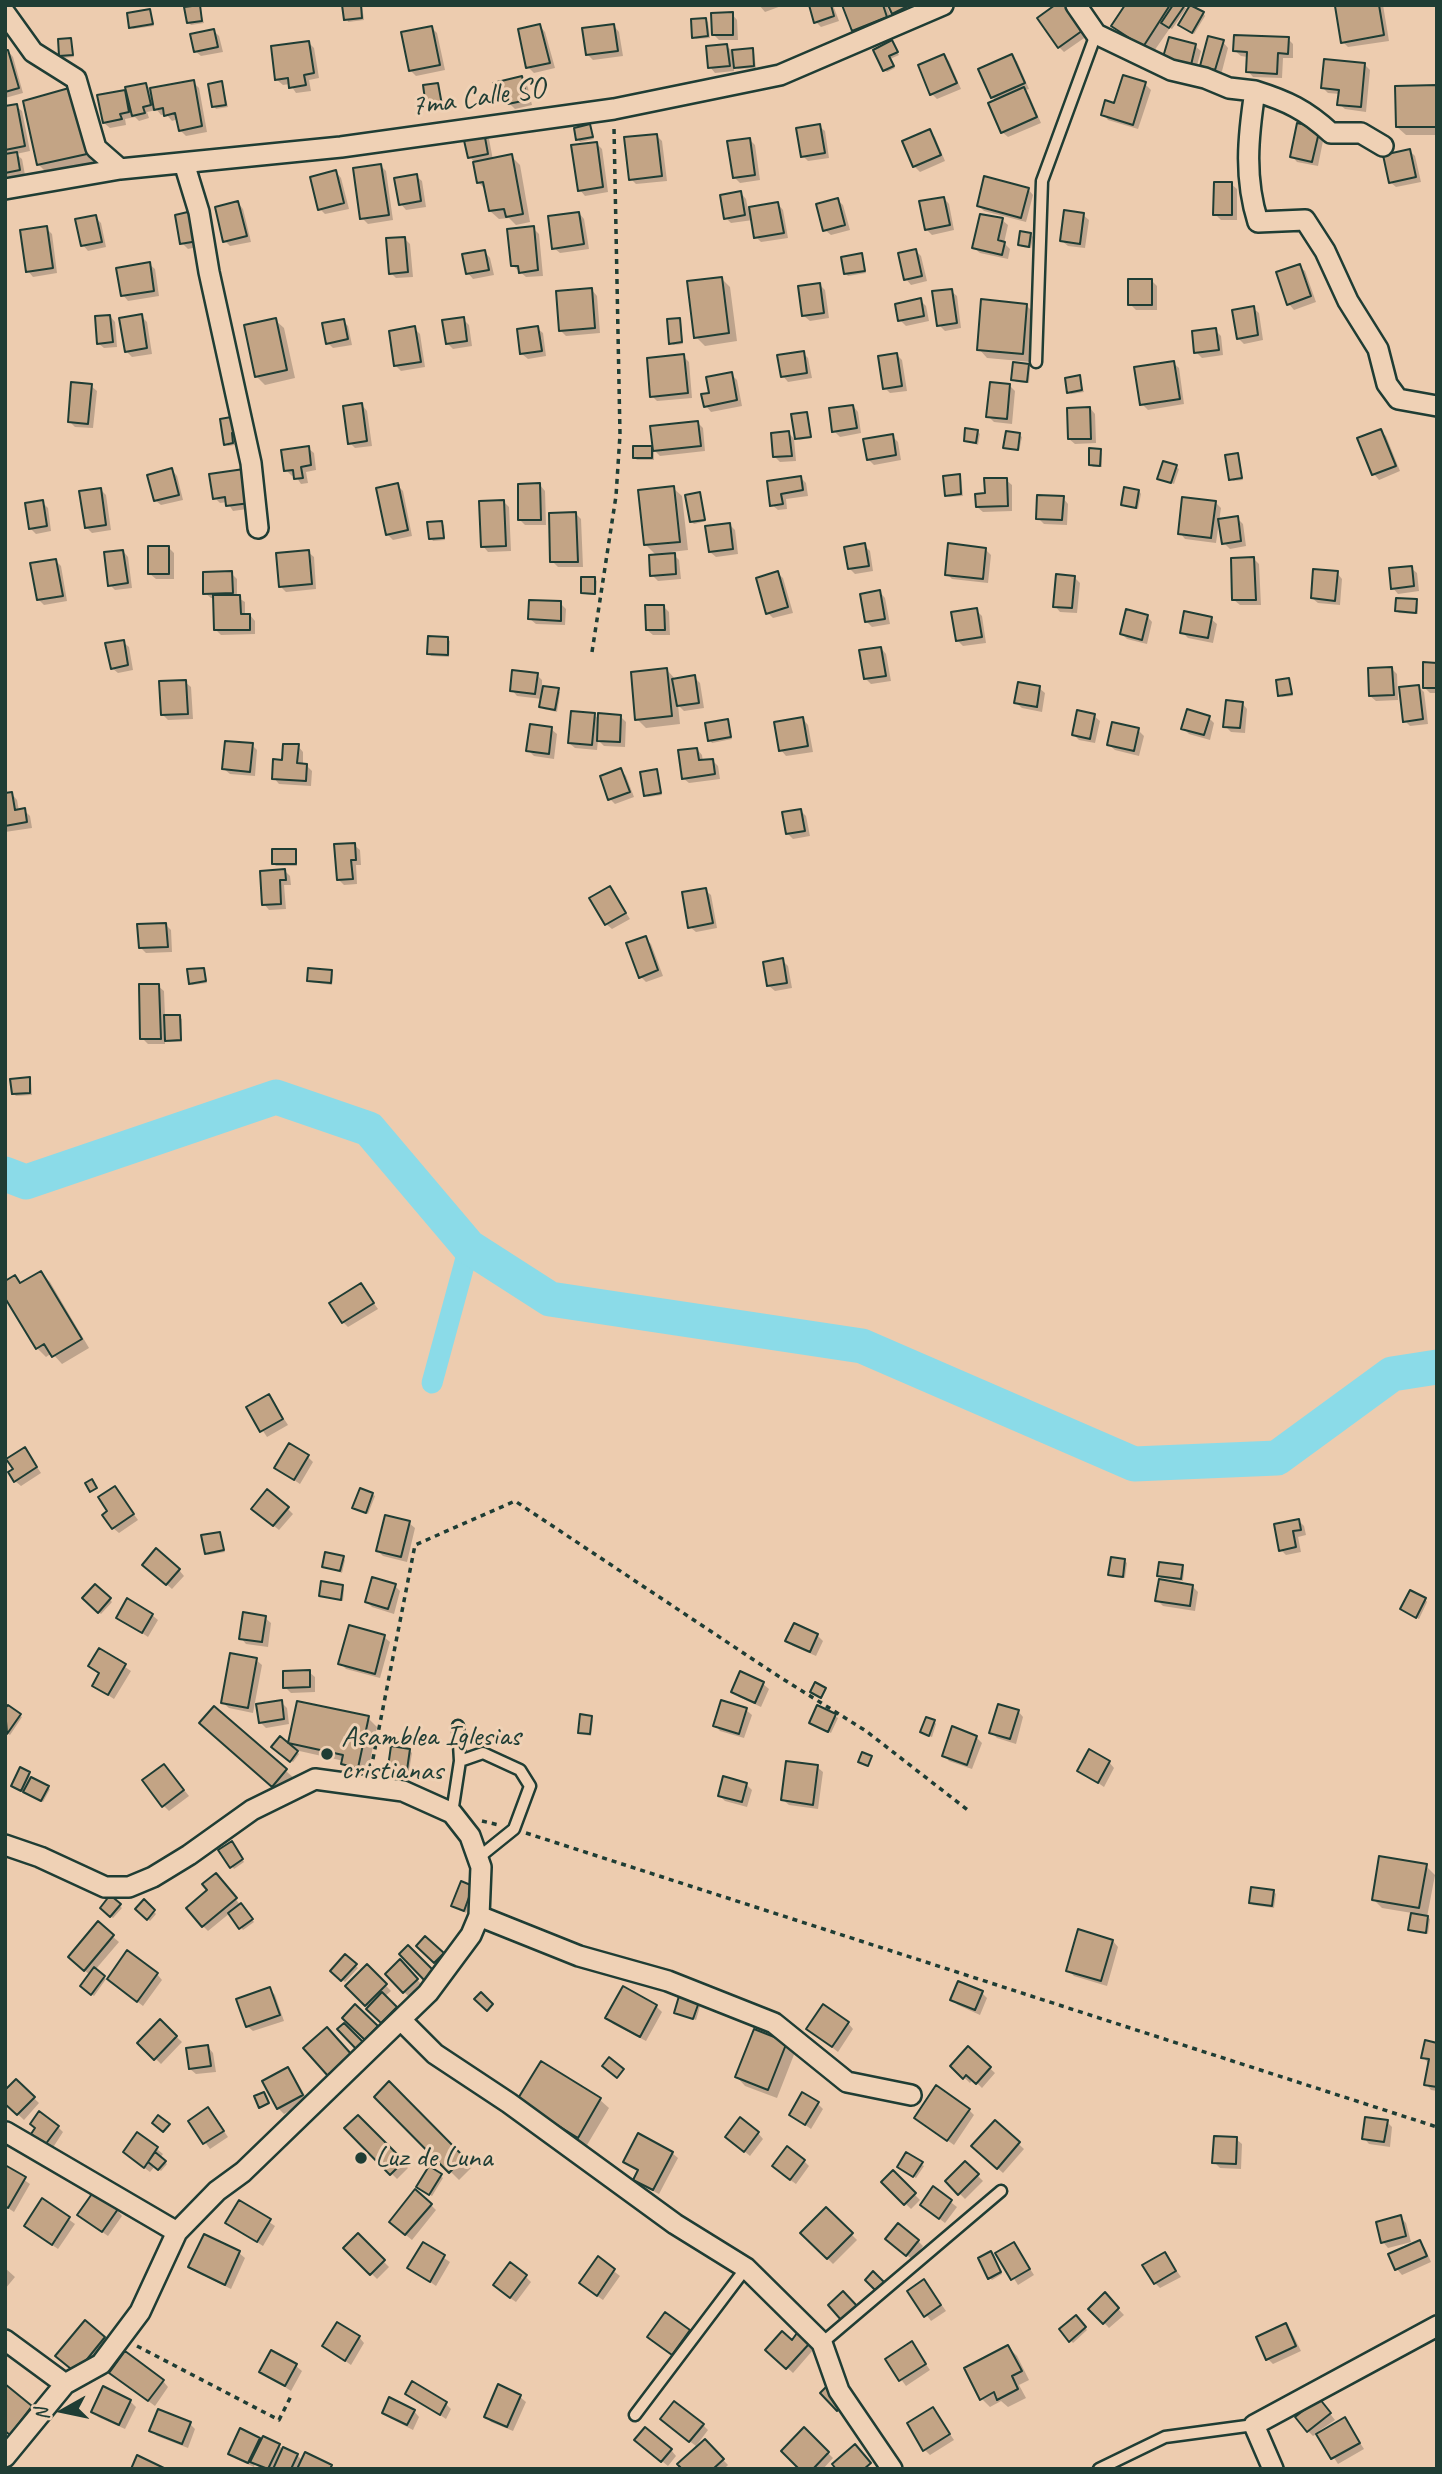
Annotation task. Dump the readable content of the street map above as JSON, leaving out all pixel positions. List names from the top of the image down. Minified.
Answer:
{"streets":{"street":["7ma Calle SO"]},"places":["Asamblea Iglesias cristianas","Luz de Luna"],"north":"left"}
